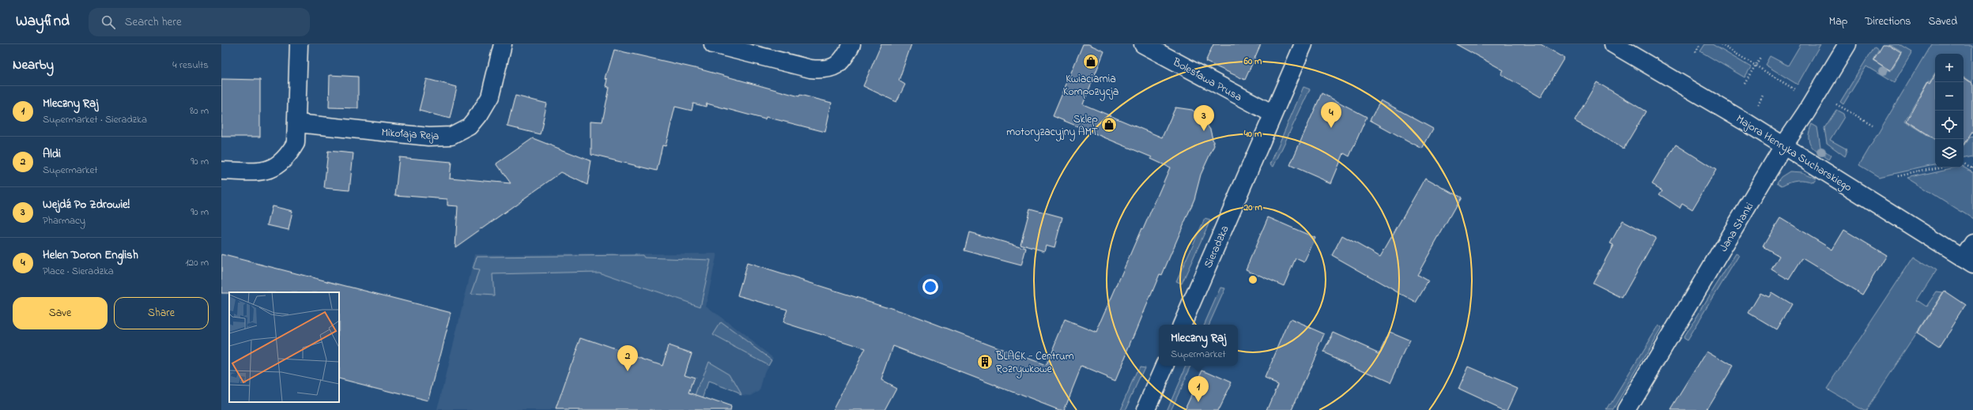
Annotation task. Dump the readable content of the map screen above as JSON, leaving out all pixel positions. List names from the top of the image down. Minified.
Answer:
{"streets":{"street":["Bolesława Prusa","Mikołaja Reja","Majora Henryka Sucharskiego","Jana Stanki","Sieradzka"]},"crossings":[["Bolesława Prusa","Sieradzka"],["Majora Henryka Sucharskiego","Jana Stanki"]],"places":{"shop":["Kwiaciarnia Kompozycja","Sklep motoryzacyjny AMT"],"building":["BLACK - Centrum Rozrywkowe"]},"page":{"header":"Wayfind","search":"Search here","nav":["Map","Directions","Saved"],"heading":["Nearby","4 results"],"map_buttons":["+","−"],"list":[{"mark":"1","name":"Mleczny Raj","note":"Supermarket · Sieradzka","value":"80 m"},{"mark":"2","name":"Aldi","note":"Supermarket","value":"90 m"},{"mark":"3","name":"Wejdź Po Zdrowie!","note":"Pharmacy","value":"90 m"},{"mark":"4","name":"Helen Doron English","note":"Place · Sieradzka","value":"120 m"}],"pins":["4","3","2","1"],"buttons":["Save","Share"],"popup":["Mleczny Raj","Supermarket"]},"rings":["60 m","40 m","20 m"]}
